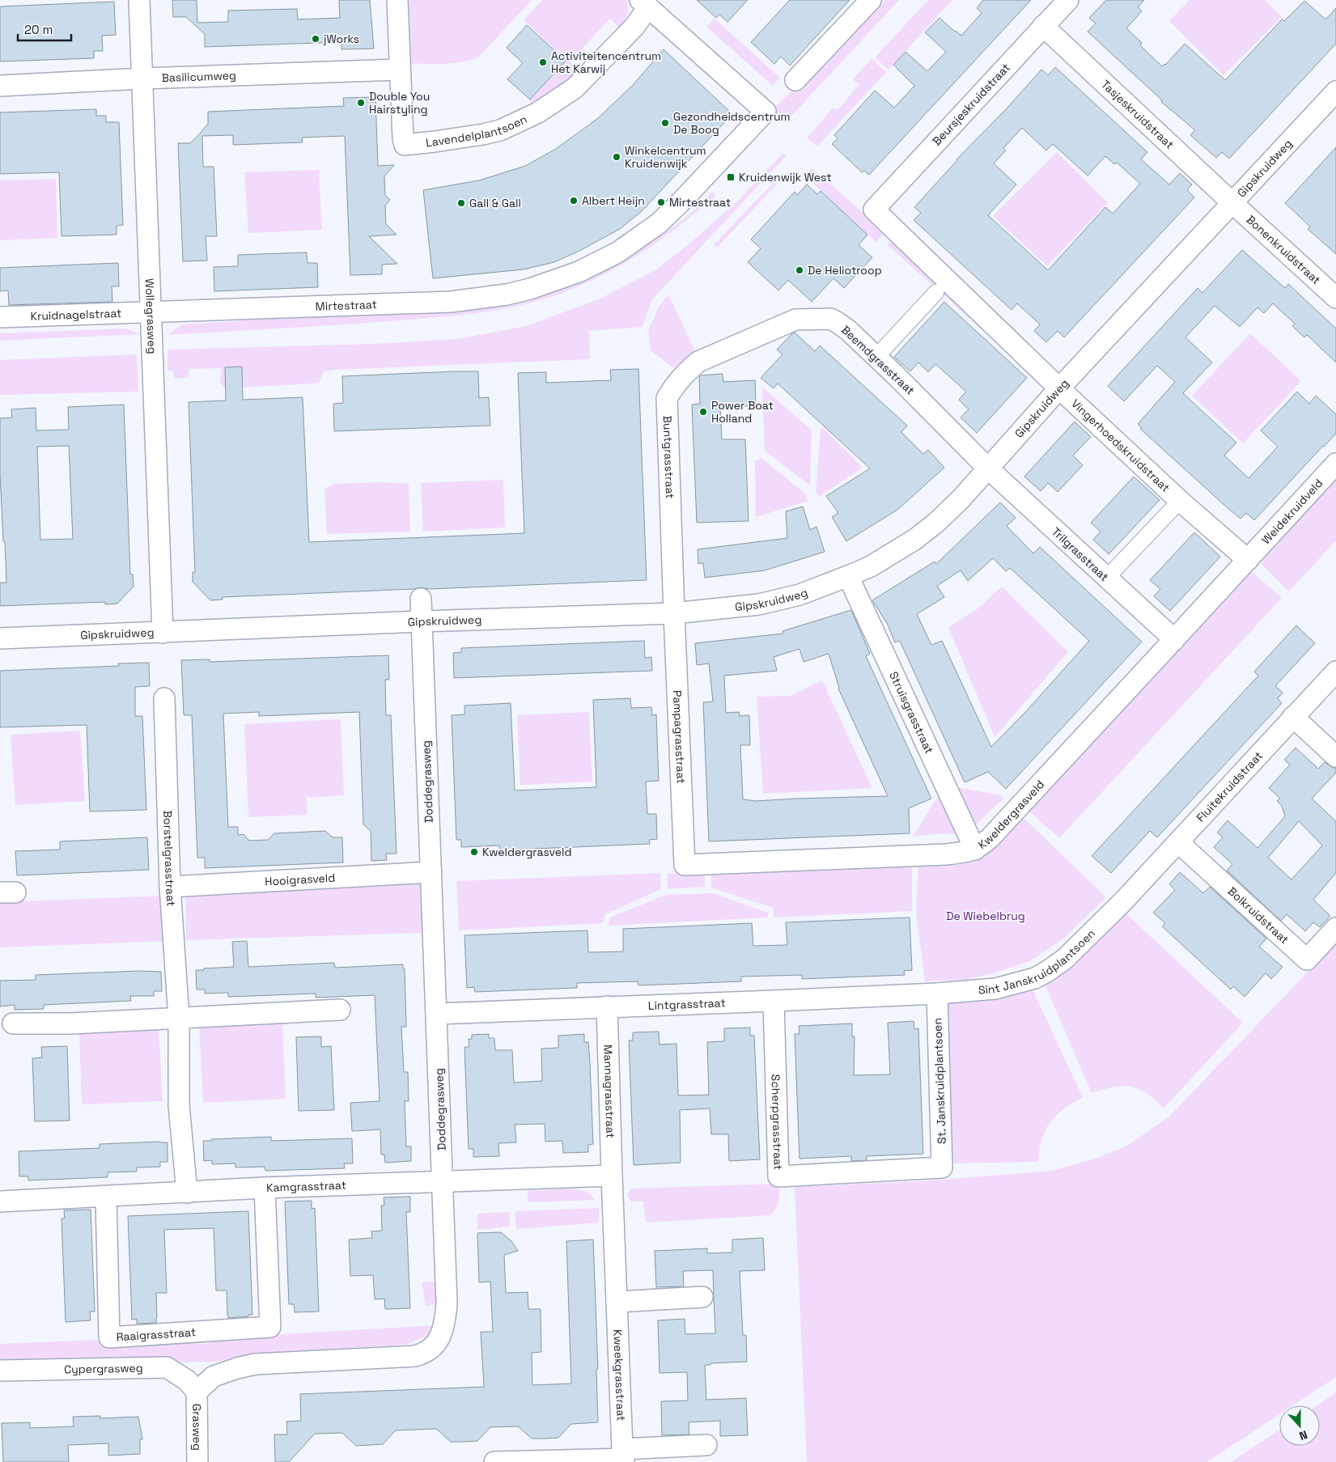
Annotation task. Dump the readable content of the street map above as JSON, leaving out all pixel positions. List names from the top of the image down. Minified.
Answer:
{"streets":{"street":["Basilicumweg","Beursjeskruidstraat","Tasjeskruidstraat","Lavendelplantsoen","Gipskruidweg","Bonenkruidstraat","Mirtestraat","Kruidnagelstraat","Wollegrasweg","Beemdgrasstraat","Vingerhoedskruidstraat","Buntgrasstraat","Weidekruidveld","Trilgrasstraat","Struisgrasstraat","Pampagrasstraat","Doddegrasweg","Fluitekruidstraat","Kweldergrasveld","Borstelgrasstraat","Hooigrasveld","Bolkruidstraat","Sint Janskruidplantsoen","Lintgrasstraat","St. Janskruidplantsoen","Mannagrasstraat","Scherpgrasstraat","Kamgrasstraat","Raaigrasstraat","Cypergrasweg","Kweekgrasstraat","Grasweg"]},"crossings":[["Basilicumweg","Lavendelplantsoen"],["Basilicumweg","Wollegrasweg"],["Beursjeskruidstraat","Tasjeskruidstraat"],["Beursjeskruidstraat","Vingerhoedskruidstraat"],["Tasjeskruidstraat","Gipskruidweg"],["Tasjeskruidstraat","Bonenkruidstraat"],["Lavendelplantsoen","Mirtestraat"],["Gipskruidweg","Bonenkruidstraat"],["Gipskruidweg","Wollegrasweg"],["Gipskruidweg","Beemdgrasstraat"],["Gipskruidweg","Vingerhoedskruidstraat"],["Gipskruidweg","Buntgrasstraat"],["Gipskruidweg","Trilgrasstraat"],["Gipskruidweg","Struisgrasstraat"],["Gipskruidweg","Pampagrasstraat"],["Gipskruidweg","Doddegrasweg"],["Mirtestraat","Kruidnagelstraat"],["Mirtestraat","Wollegrasweg"],["Kruidnagelstraat","Wollegrasweg"],["Beemdgrasstraat","Buntgrasstraat"],["Beemdgrasstraat","Trilgrasstraat"],["Vingerhoedskruidstraat","Weidekruidveld"],["Vingerhoedskruidstraat","Kweldergrasveld"],["Buntgrasstraat","Pampagrasstraat"],["Weidekruidveld","Kweldergrasveld"],["Trilgrasstraat","Kweldergrasveld"],["Struisgrasstraat","Kweldergrasveld"],["Pampagrasstraat","Kweldergrasveld"],["Doddegrasweg","Hooigrasveld"],["Doddegrasweg","Lintgrasstraat"],["Doddegrasweg","Kamgrasstraat"],["Doddegrasweg","Cypergrasweg"],["Doddegrasweg","Grasweg"],["Fluitekruidstraat","Bolkruidstraat"],["Fluitekruidstraat","Sint Janskruidplantsoen"],["Borstelgrasstraat","Hooigrasveld"],["Borstelgrasstraat","Kamgrasstraat"],["Sint Janskruidplantsoen","Lintgrasstraat"],["Sint Janskruidplantsoen","St. Janskruidplantsoen"],["Lintgrasstraat","St. Janskruidplantsoen"],["Lintgrasstraat","Mannagrasstraat"],["Lintgrasstraat","Scherpgrasstraat"],["St. Janskruidplantsoen","Scherpgrasstraat"],["Mannagrasstraat","Kamgrasstraat"],["Mannagrasstraat","Kweekgrasstraat"],["Kamgrasstraat","Raaigrasstraat"],["Kamgrasstraat","Kweekgrasstraat"],["Cypergrasweg","Grasweg"]],"parks":["De Wiebelbrug"],"places":{"other":["jWorks","Activiteitencentrum Het Karwij","Double You Hairstyling","Gezondheidscentrum De Boog","Winkelcentrum Kruidenwijk","Albert Heijn","Mirtestraat","Gall & Gall","De Heliotroop","Power Boat Holland","Kweldergrasveld"],"transit":["Kruidenwijk West"]},"scale_bar":"20 m","north":"bottom"}
